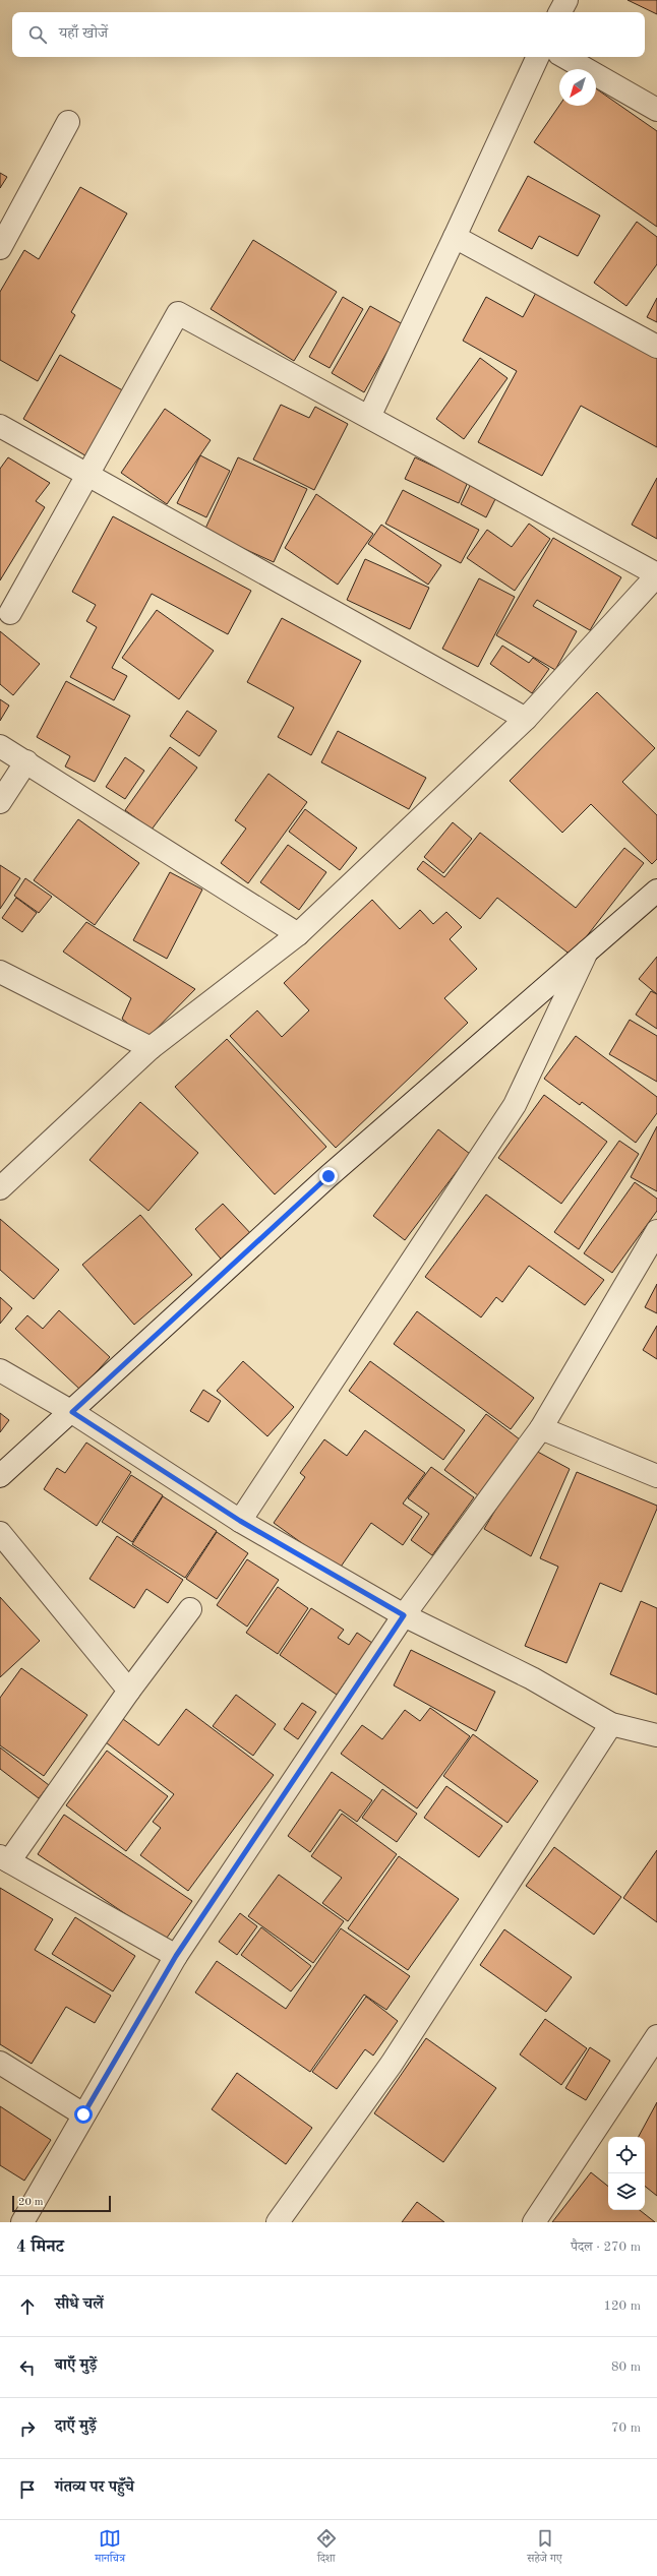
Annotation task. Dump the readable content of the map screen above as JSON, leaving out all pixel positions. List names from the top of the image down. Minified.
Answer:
{"scale_bar":"20 m","north":"bottom left","page":{"search":"यहाँ खोजें","scale":"20 m","heading":["4 मिनट","पैदल · 270 m"],"list":[["सीधे चलें","120 m"],["बाएँ मुड़ें","80 m"],["दाएँ मुड़ें","70 m"],"गंतव्य पर पहुँचे"],"nav":["मानचित्र","दिशा","सहेजे गए"]}}
